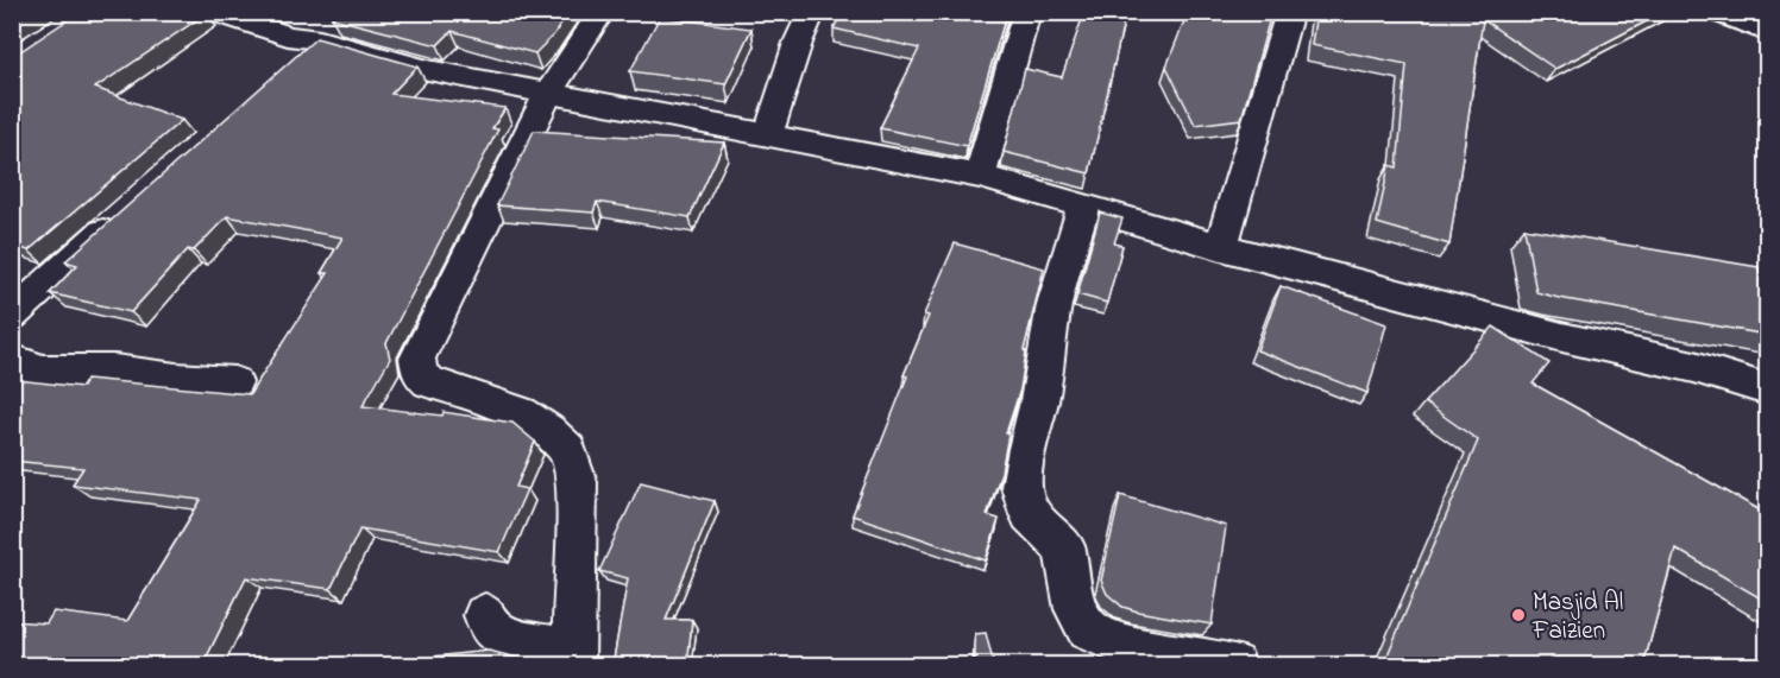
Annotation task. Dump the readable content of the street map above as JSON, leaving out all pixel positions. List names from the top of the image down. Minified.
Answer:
{"places":["Masjid Al Faizien"]}
